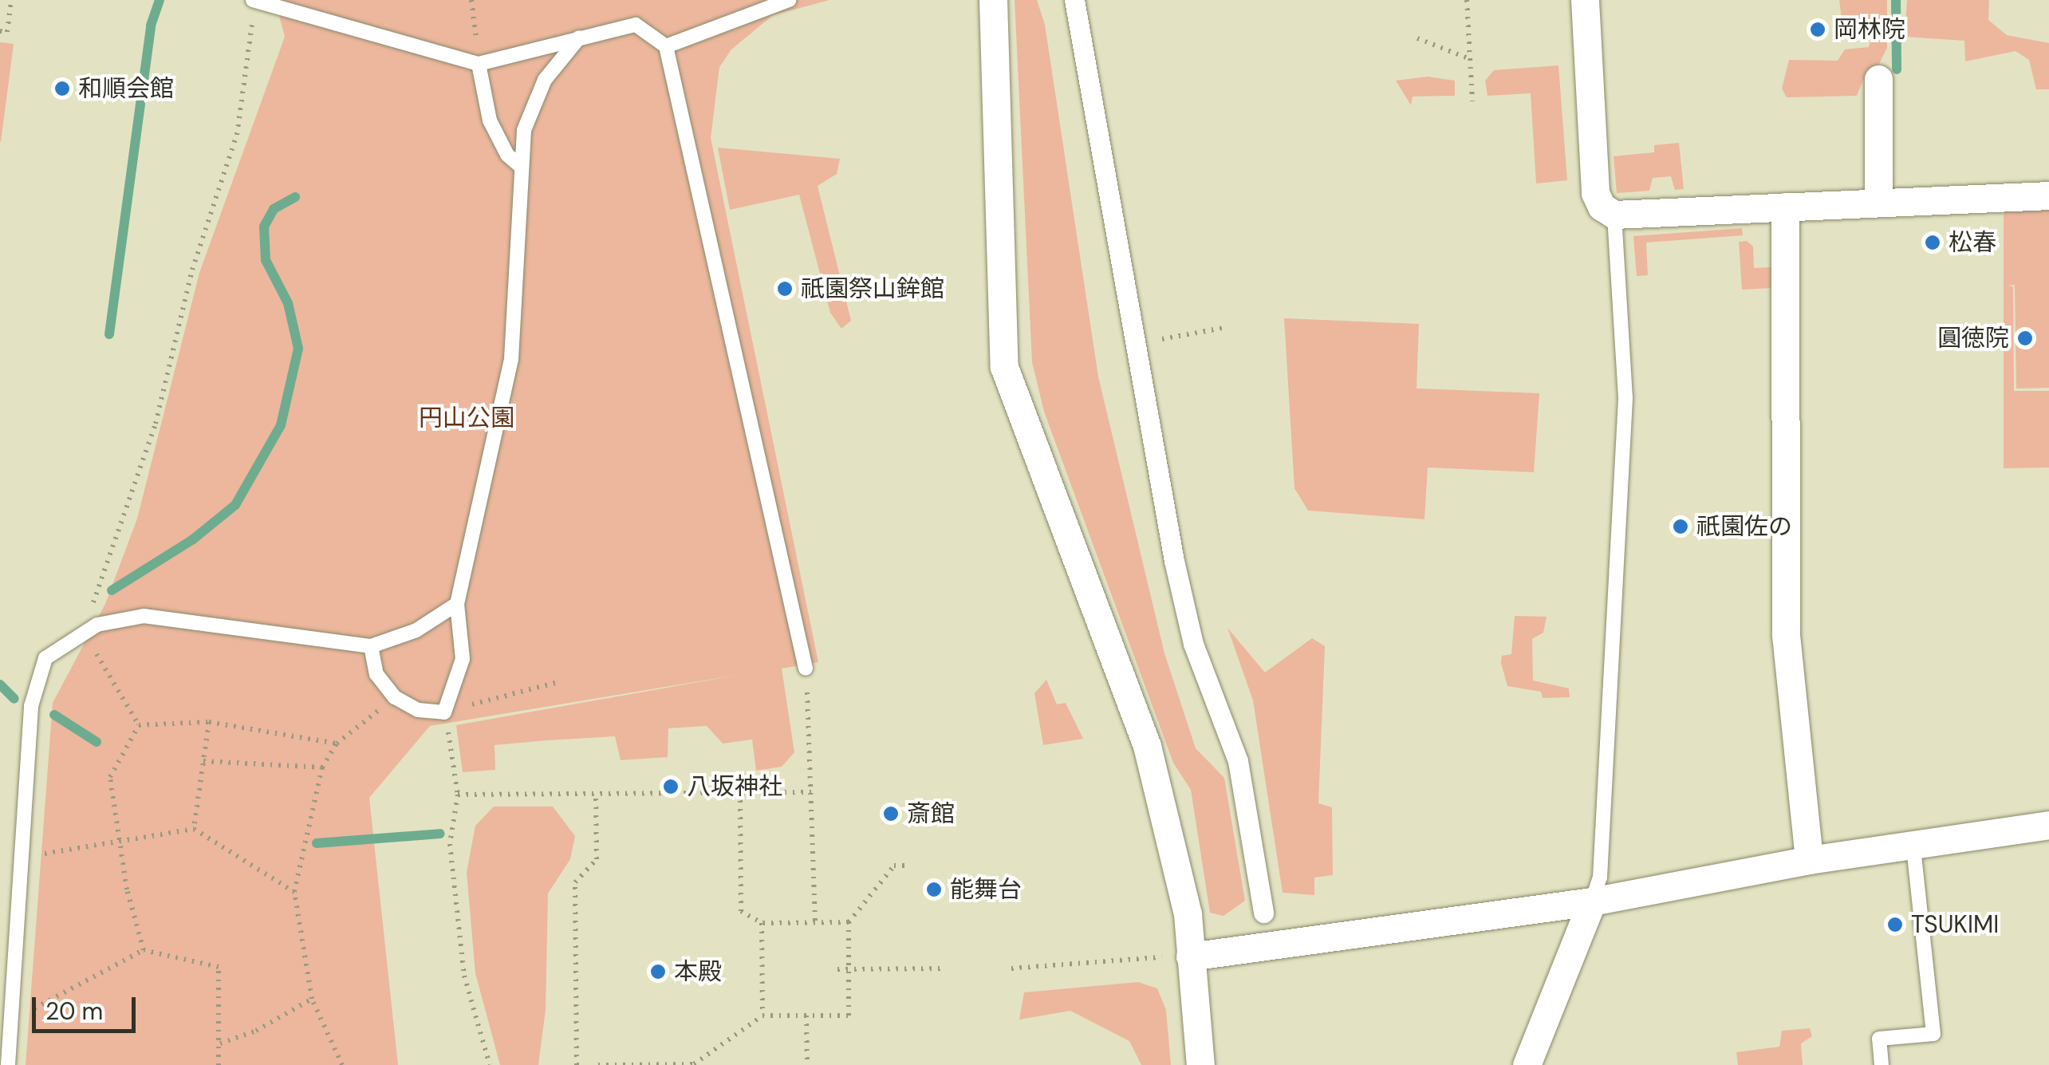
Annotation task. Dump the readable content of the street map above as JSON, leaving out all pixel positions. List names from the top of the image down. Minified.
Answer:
{"parks":["円山公園"],"places":["岡林院","和順会館","松春","祇園祭山鉾館","圓徳院","祇園佐の","八坂神社","斎館","能舞台","TSUKIMI","本殿"],"scale_bar":"20 m"}
